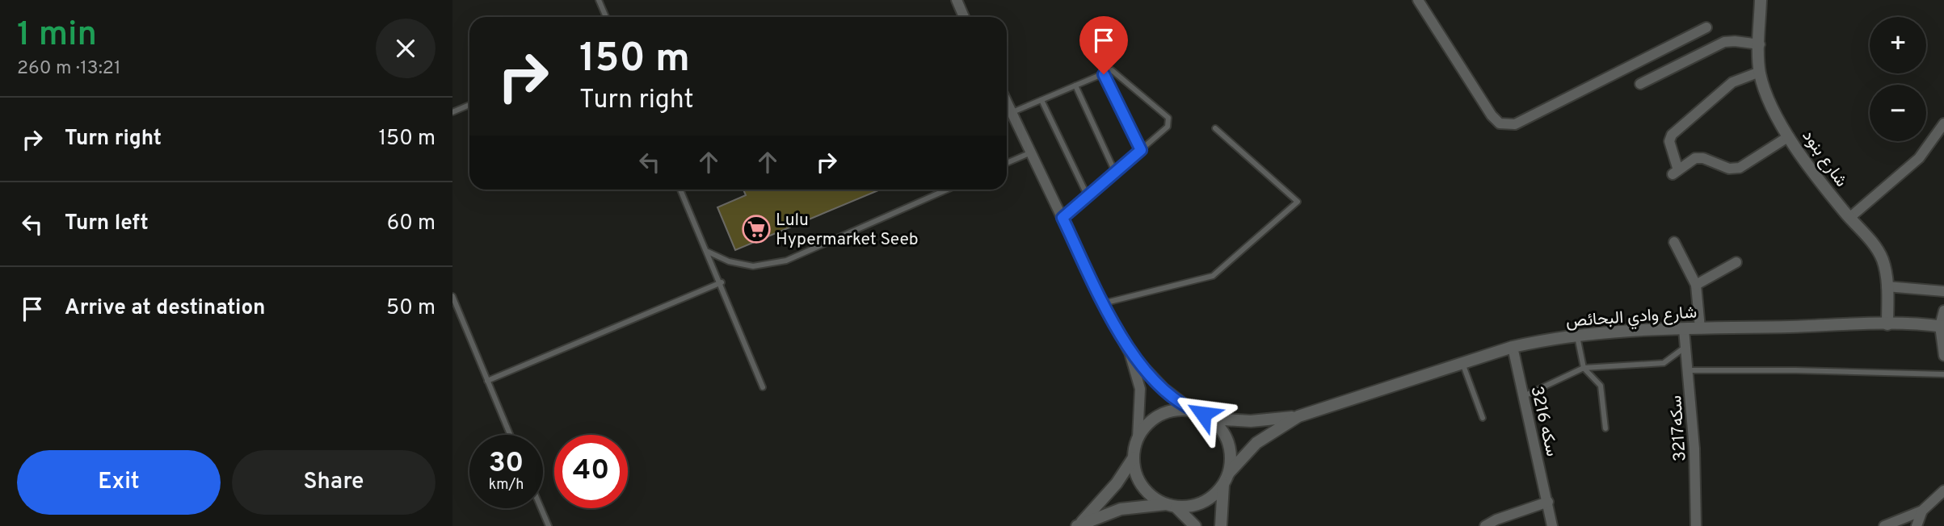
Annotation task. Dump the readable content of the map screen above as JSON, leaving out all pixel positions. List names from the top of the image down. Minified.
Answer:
{"streets":{"street":["شارع بنود","شارع وادي البحائص","سكه 3216","سكه3217"]},"crossings":[["شارع بنود","شارع وادي البحائص"],["شارع وادي البحائص","سكه 3216"],["شارع وادي البحائص","سكه3217"]],"places":{"supermarket":["Lulu Hypermarket Seeb"]},"page":{"heading":["1 min","260 m · 13:21"],"map_buttons":["+","−"],"turn":["150 m","Turn right"],"list":[{"name":"Turn right","value":"150 m"},{"name":"Turn left","value":"60 m"},{"name":"Arrive at destination","value":"50 m"}],"speed":"30 km/h","limit":"40","buttons":["Exit","Share"]}}
